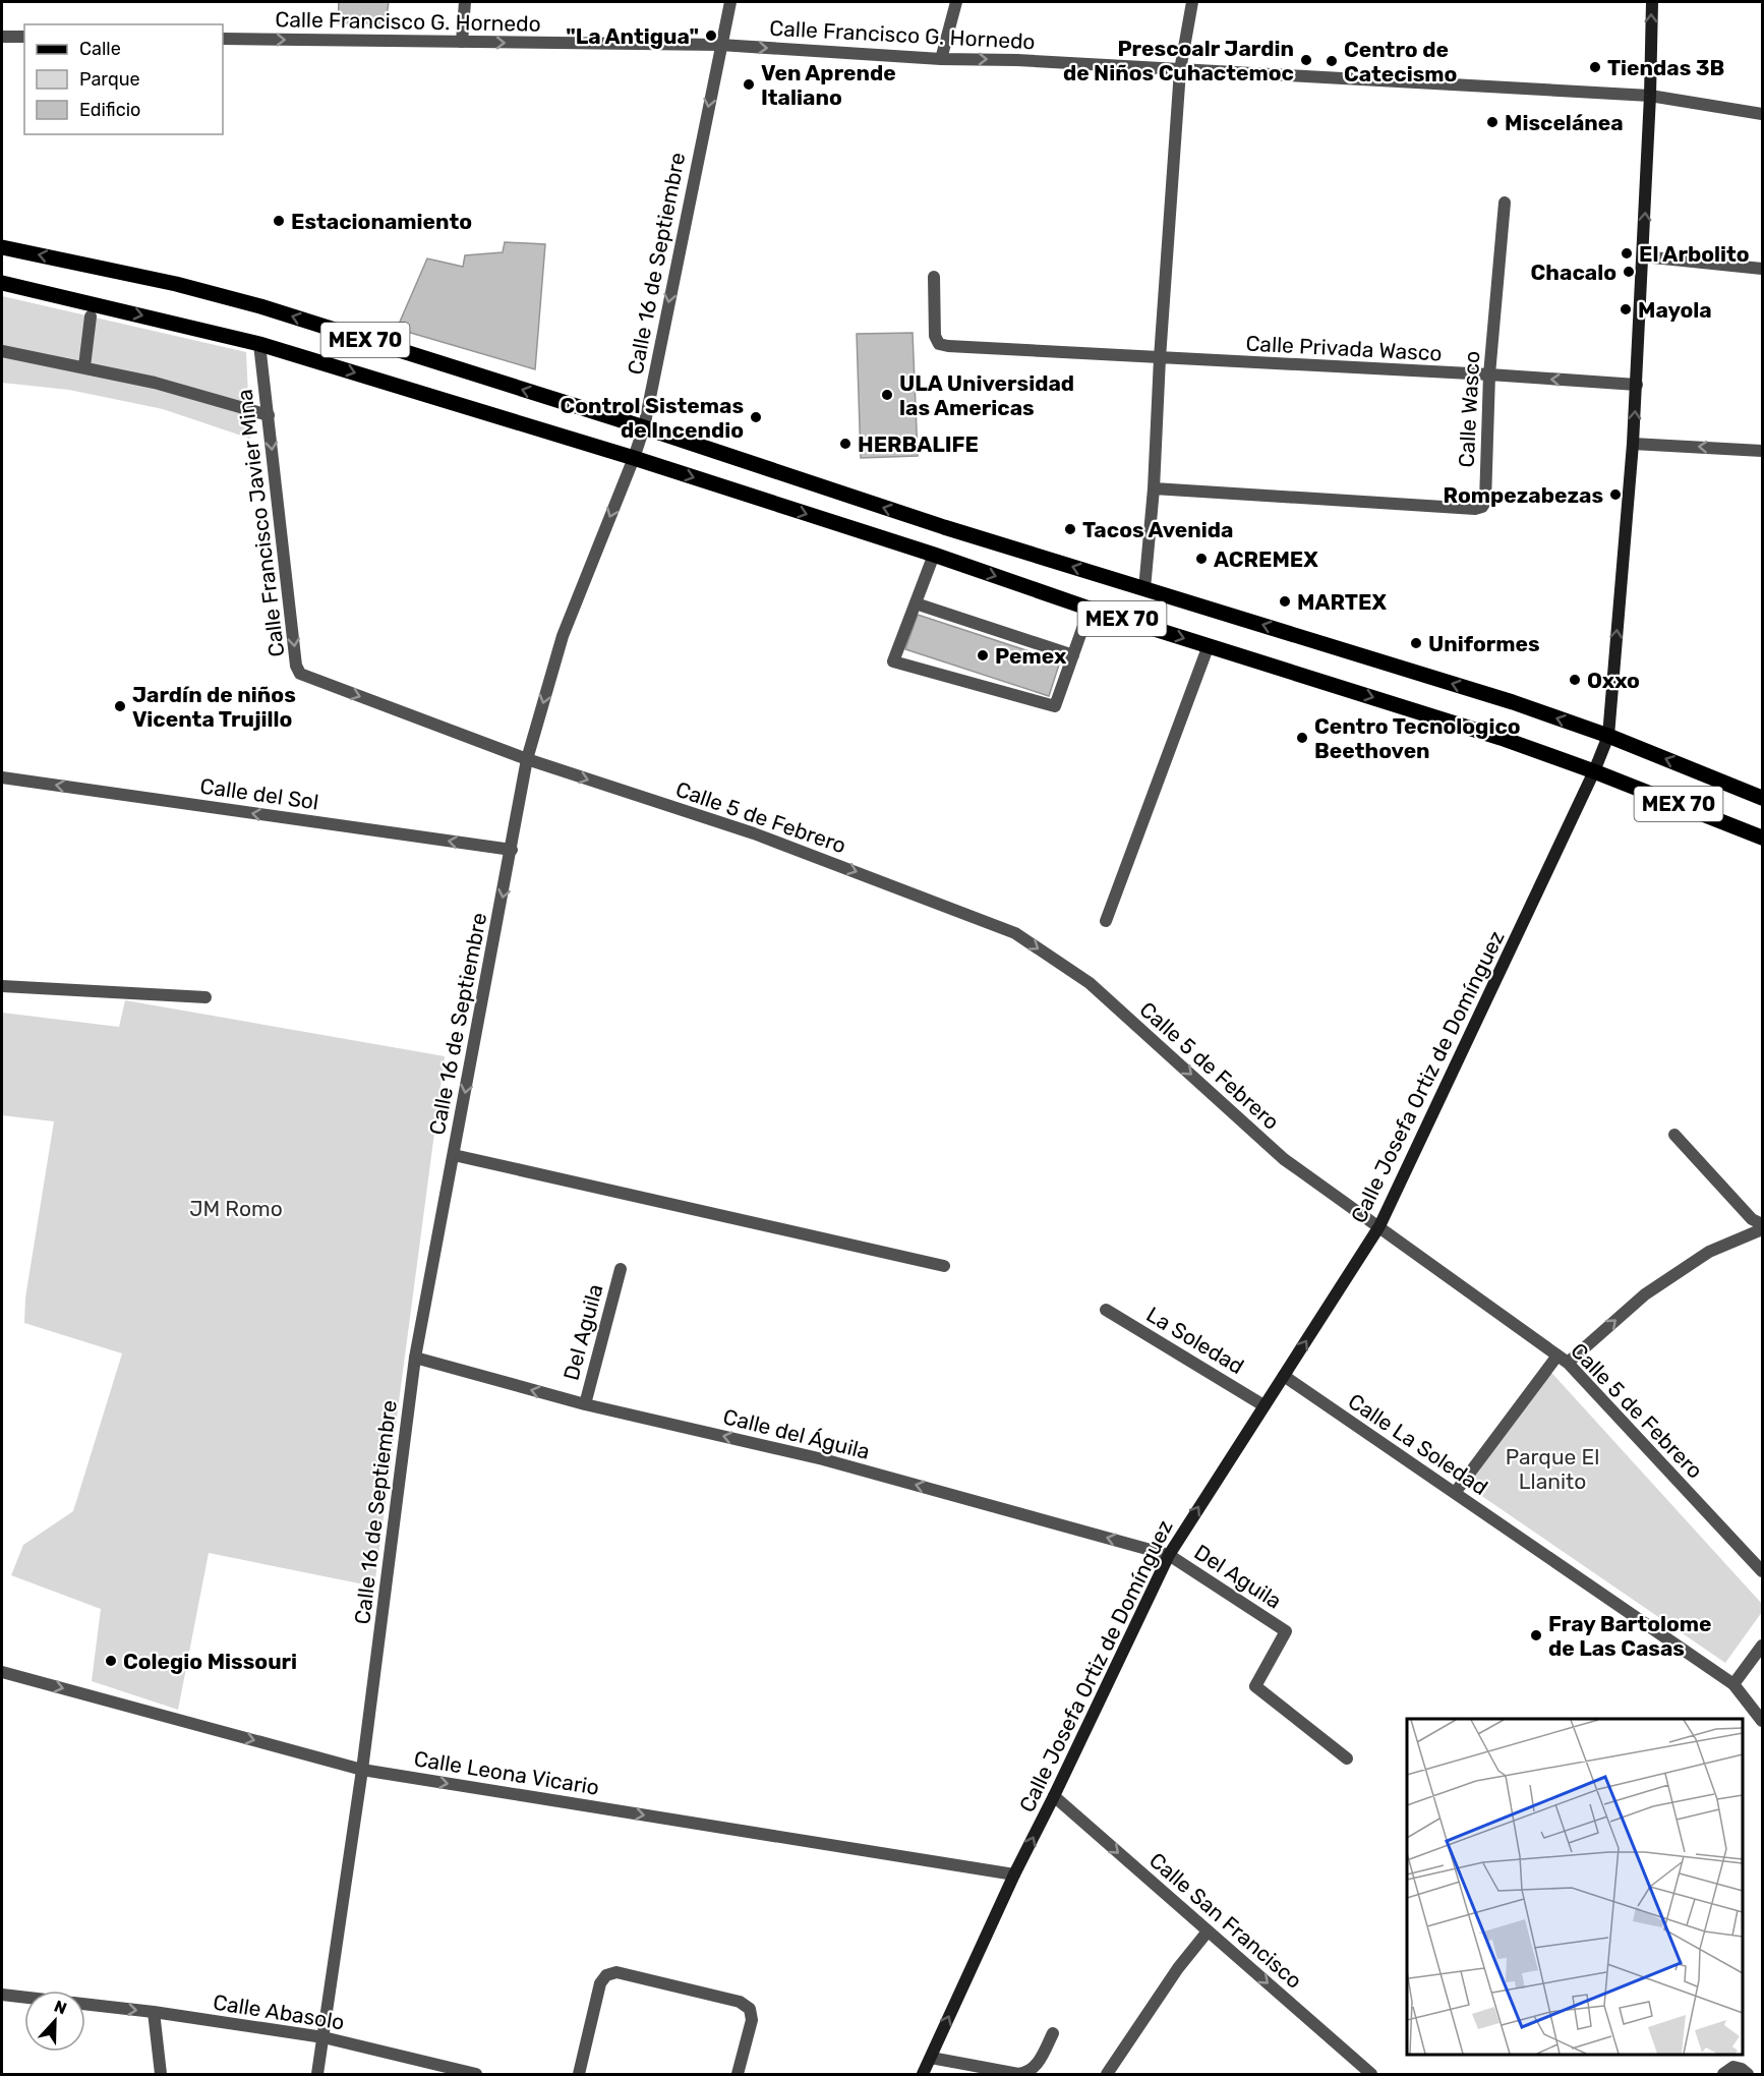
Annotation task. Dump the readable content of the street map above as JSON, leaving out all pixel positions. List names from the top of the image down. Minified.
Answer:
{"streets":{"main road":["MEX 70","Calle Josefa Ortiz de Domínguez"],"street":["Calle Francisco G. Hornedo","Calle 16 de Septiembre","Calle Privada Wasco","Calle Wasco","Calle Francisco Javier Mina","Calle del Sol","Calle 5 de Febrero","Del Aguila","La Soledad","Calle del Águila","Calle La Soledad","Calle Leona Vicario","Calle San Francisco","Calle Abasolo"]},"crossings":[["Calle Francisco G. Hornedo","Calle 16 de Septiembre"],["Calle Francisco G. Hornedo","Calle Josefa Ortiz de Domínguez"],["Calle 16 de Septiembre","MEX 70"],["Calle 16 de Septiembre","Calle Francisco Javier Mina"],["Calle 16 de Septiembre","Calle del Sol"],["Calle 16 de Septiembre","Calle 5 de Febrero"],["Calle 16 de Septiembre","Calle del Águila"],["Calle 16 de Septiembre","Calle Leona Vicario"],["Calle 16 de Septiembre","Calle Abasolo"],["MEX 70","Calle Francisco Javier Mina"],["MEX 70","Calle Josefa Ortiz de Domínguez"],["Calle Privada Wasco","Calle Wasco"],["Calle Privada Wasco","Calle Josefa Ortiz de Domínguez"],["Calle Francisco Javier Mina","Calle 5 de Febrero"],["Calle 5 de Febrero","Calle Josefa Ortiz de Domínguez"],["Calle Josefa Ortiz de Domínguez","Del Aguila"],["Calle Josefa Ortiz de Domínguez","La Soledad"],["Calle Josefa Ortiz de Domínguez","Calle del Águila"],["Calle Josefa Ortiz de Domínguez","Calle La Soledad"],["Calle Josefa Ortiz de Domínguez","Calle Leona Vicario"],["Calle Josefa Ortiz de Domínguez","Calle San Francisco"],["Del Aguila","Calle del Águila"]],"one_way":["Calle Francisco G. Hornedo","Calle 16 de Septiembre","Calle Francisco Javier Mina","Calle del Sol","Calle 5 de Febrero","Calle Josefa Ortiz de Domínguez","Calle del Águila","Calle Leona Vicario","Calle San Francisco"],"parks":["JM Romo","Parque El Llanito"],"places":["\"La Antigua\"","Prescoalr Jardin de Niños Cuhactemoc","Centro de Catecismo","Tiendas 3B","Ven Aprende Italiano","Miscelánea","Estacionamiento","El Arbolito","Chacalo","Mayola","ULA Universidad las Americas","Control Sistemas de Incendio","HERBALIFE","Rompezabezas","Tacos Avenida","ACREMEX","MARTEX","Uniformes","Pemex","Oxxo","Jardín de niños Vicenta Trujillo","Centro Tecnologico Beethoven","Fray Bartolome de Las Casas","Colegio Missouri"],"legend":["Calle","Parque","Edificio"],"north":"top"}
